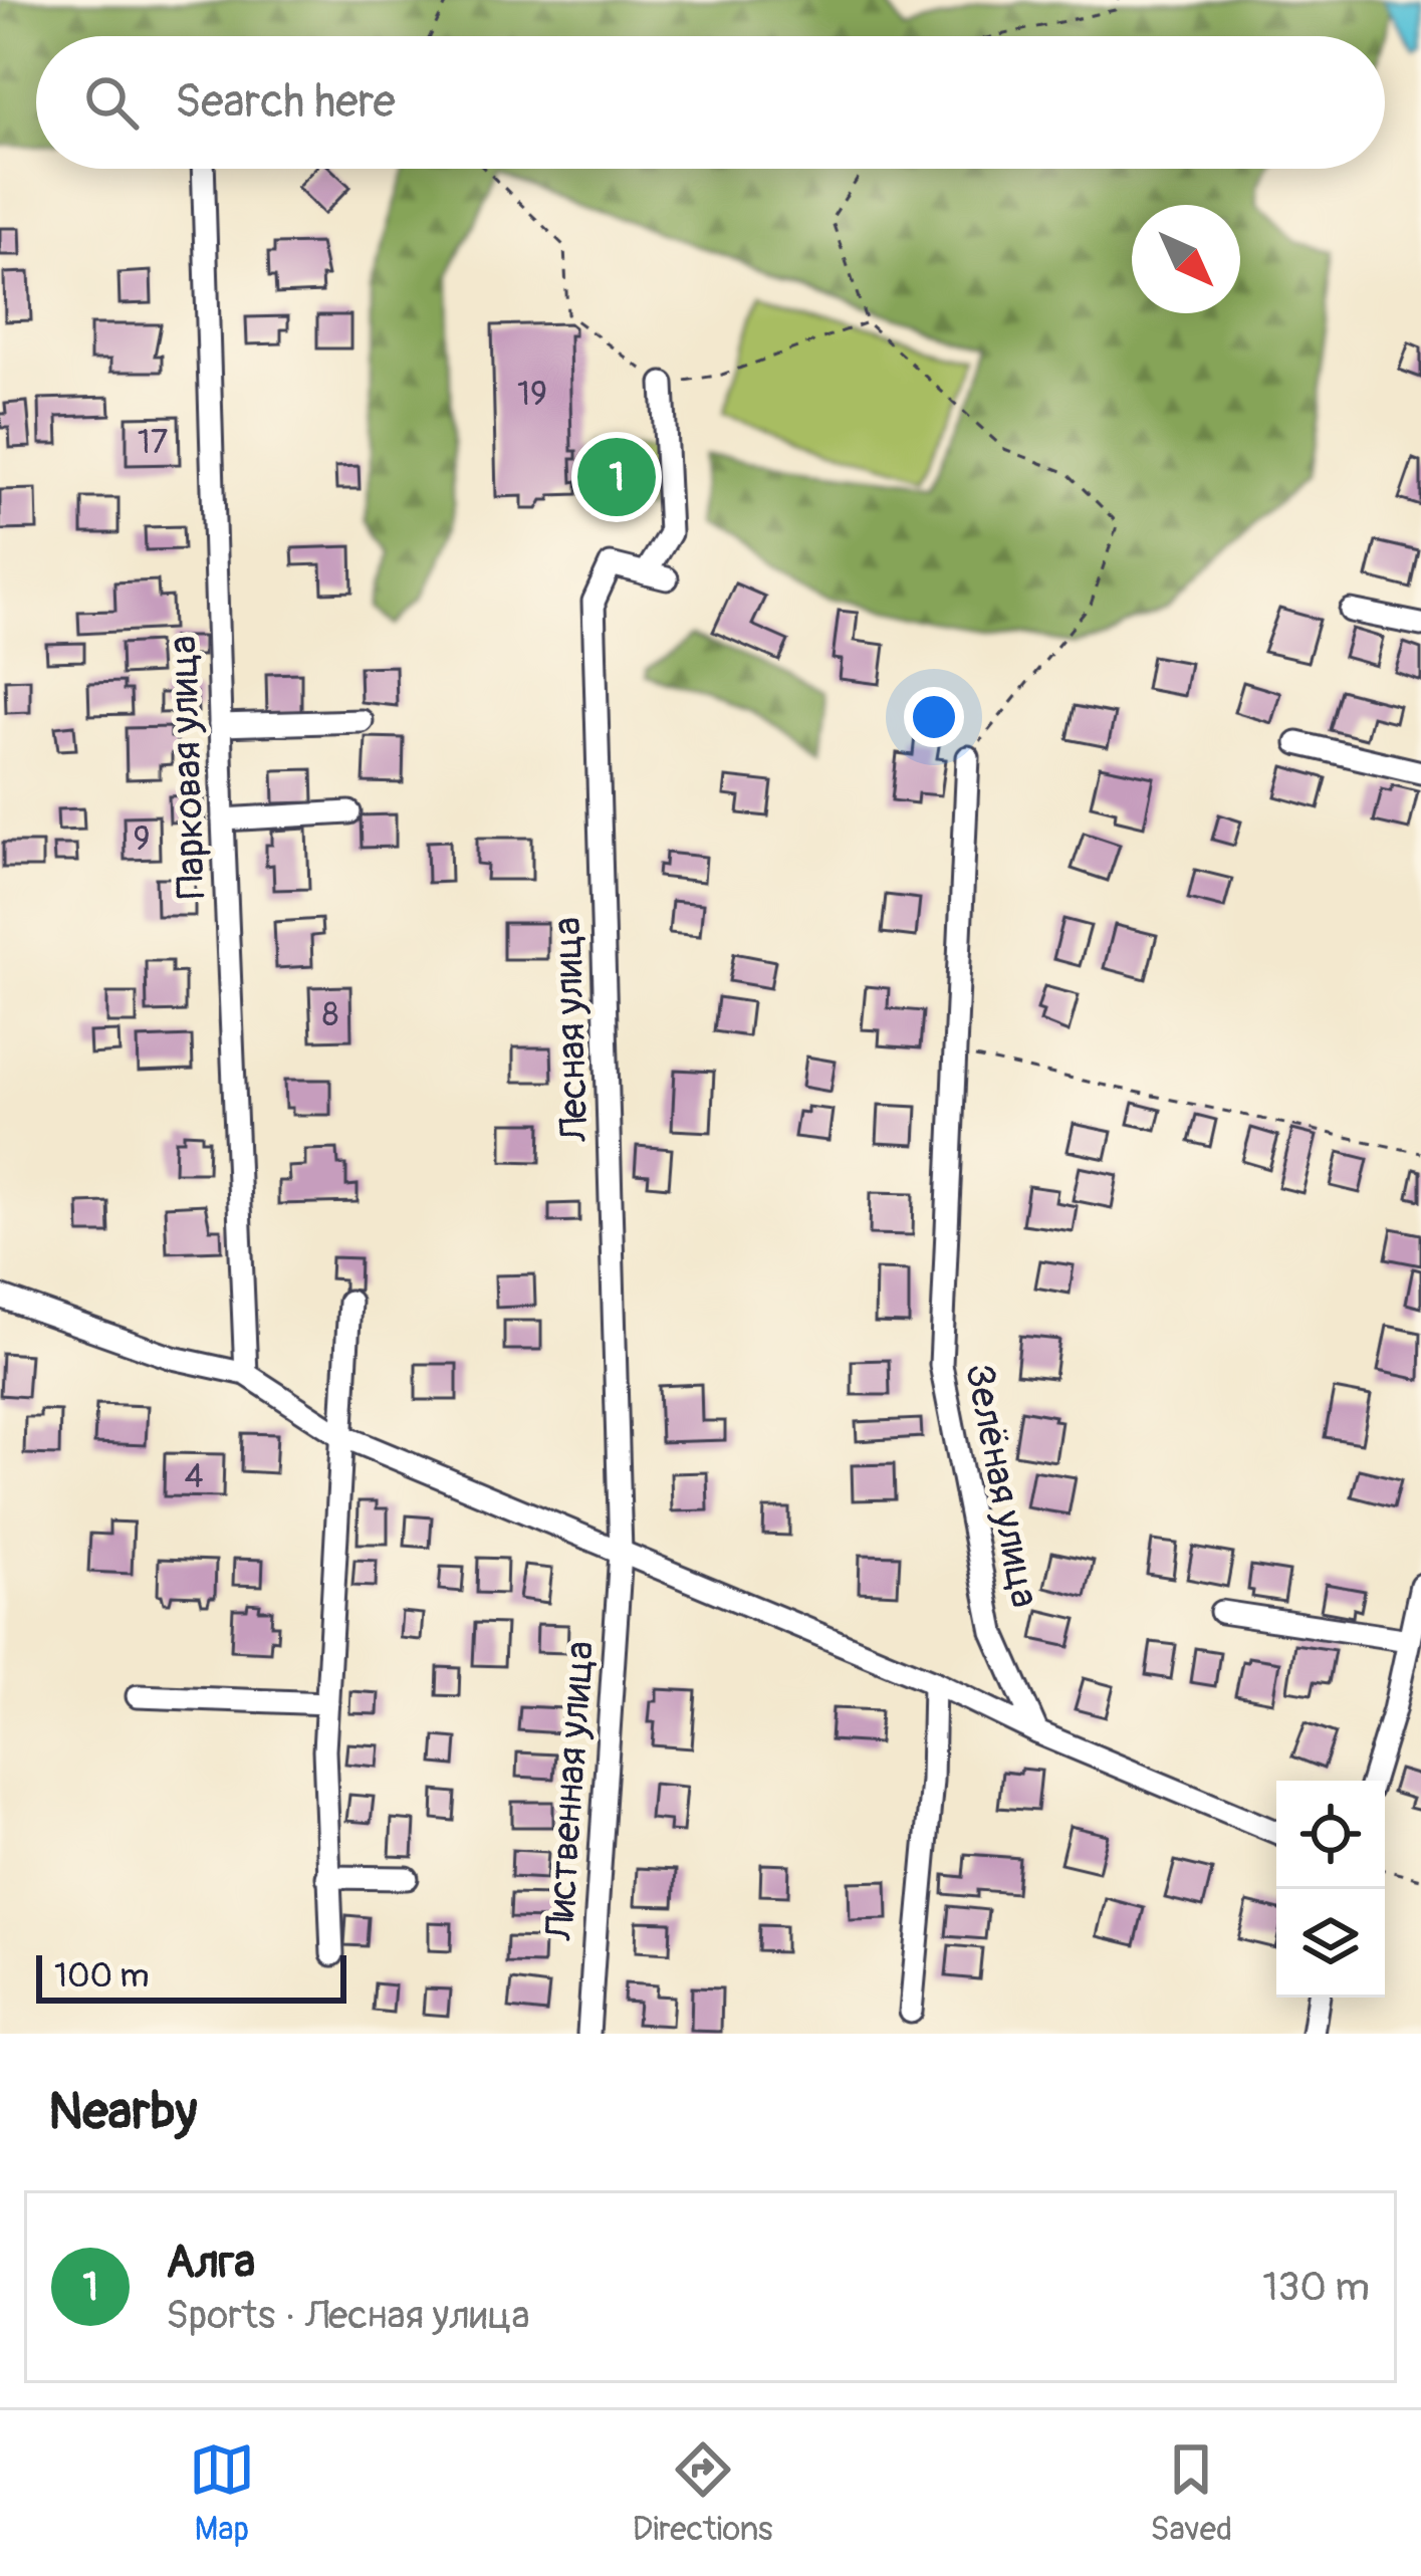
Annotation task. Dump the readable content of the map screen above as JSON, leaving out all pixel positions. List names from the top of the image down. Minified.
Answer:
{"streets":{"street":["Парковая улица","Лесная улица","Зелёная улица","Лиственная улица"]},"crossings":[["Лесная улица","Лиственная улица"]],"house_numbers":["19","17","9","8","4"],"scale_bar":"100 m","north":"bottom right","page":{"search":"Search here","pins":"1","scale":"100 m","heading":"Nearby","list":[{"mark":"1","name":"Алга","note":"Sports · Лесная улица","value":"130 m"}],"nav":["Map","Directions","Saved"]}}
